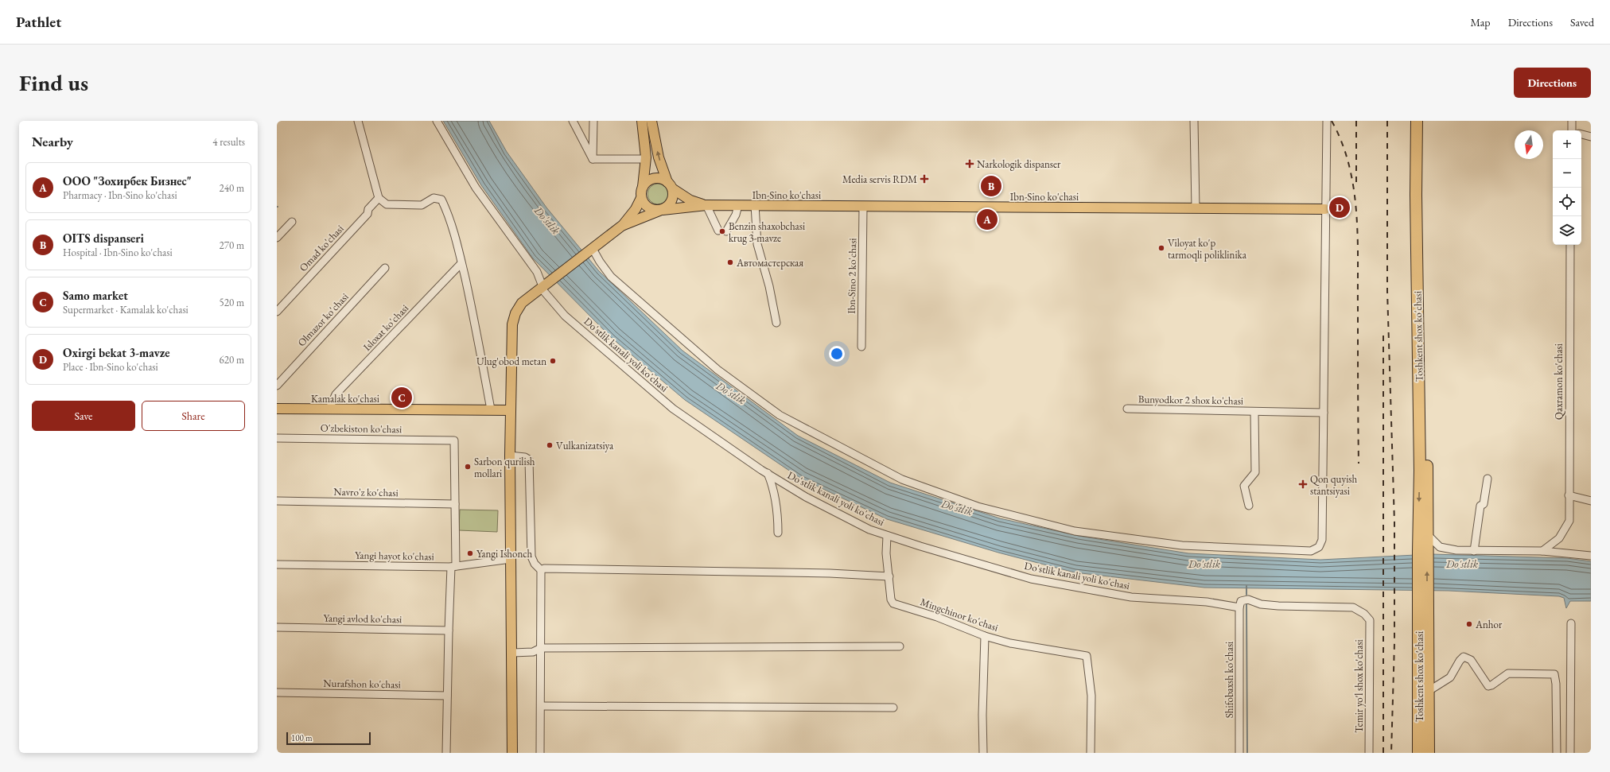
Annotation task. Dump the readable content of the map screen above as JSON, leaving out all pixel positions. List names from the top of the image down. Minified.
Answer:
{"streets":{"highway":["Toshkent shox ko'chasi"],"main road":["Ibn-Sino ko'chasi","Kamalak ko'chasi"],"street":["Omad ko'chasi","Ibn-Sino 2 ko'chasi","Olmazor ko'chasi","Isloxat ko'chasi","Do'stlik kanali yoli ko'chasi","Qaxramon ko'chasi","Bunyodkor 2 shox ko'chasi","O'zbekiston ko'chasi","Navro'z ko'chasi","Yangi hayot ko'chasi","Mingchinor ko'chasi","Yangi avlod ko'chasi","Shifobaxsh ko'chasi","Nurafshon ko'chasi","Temir yo'l shox ko'chasi"]},"crossings":[["Ibn-Sino ko'chasi","Ibn-Sino 2 ko'chasi"],["Isloxat ko'chasi","Kamalak ko'chasi"],["Do'stlik kanali yoli ko'chasi","Mingchinor ko'chasi"],["Do'stlik kanali yoli ko'chasi","Shifobaxsh ko'chasi"],["Do'stlik kanali yoli ko'chasi","Temir yo'l shox ko'chasi"],["O'zbekiston ko'chasi","Navro'z ko'chasi"],["Shifobaxsh ko'chasi","Temir yo'l shox ko'chasi"]],"water":["Do'stlik"],"places":{"health":["Narkologik dispanser","Media servis RDM","Qon quyish stantsiyasi"],"other":["Benzin shaxobchasi krug 3-mavze","Viloyat ko'p tarmoqli poliklinika","Автомастерская","Ulug'obod metan","Vulkanizatsiya","Sarbon qurilish mollari","Yangi Ishonch","Anhor"]},"scale_bar":"100 m","north":"bottom","page":{"header":"Pathlet","nav":["Map","Directions","Saved"],"buttons":["Directions",["Save","Share"]],"title":"Find us","heading":["Nearby","4 results"],"map_buttons":["+","−"],"list":[{"mark":"A","name":"ООО \"Зохирбек Бизнес\"","note":"Pharmacy · Ibn-Sino ko'chasi","value":"240 m"},{"mark":"B","name":"OITS dispanseri","note":"Hospital · Ibn-Sino ko'chasi","value":"270 m"},{"mark":"C","name":"Samo market","note":"Supermarket · Kamalak ko'chasi","value":"520 m"},{"mark":"D","name":"Oxirgi bekat 3-mavze","note":"Place · Ibn-Sino ko'chasi","value":"620 m"}],"pins":["B","D","A","C"],"scale":"100 m"}}
